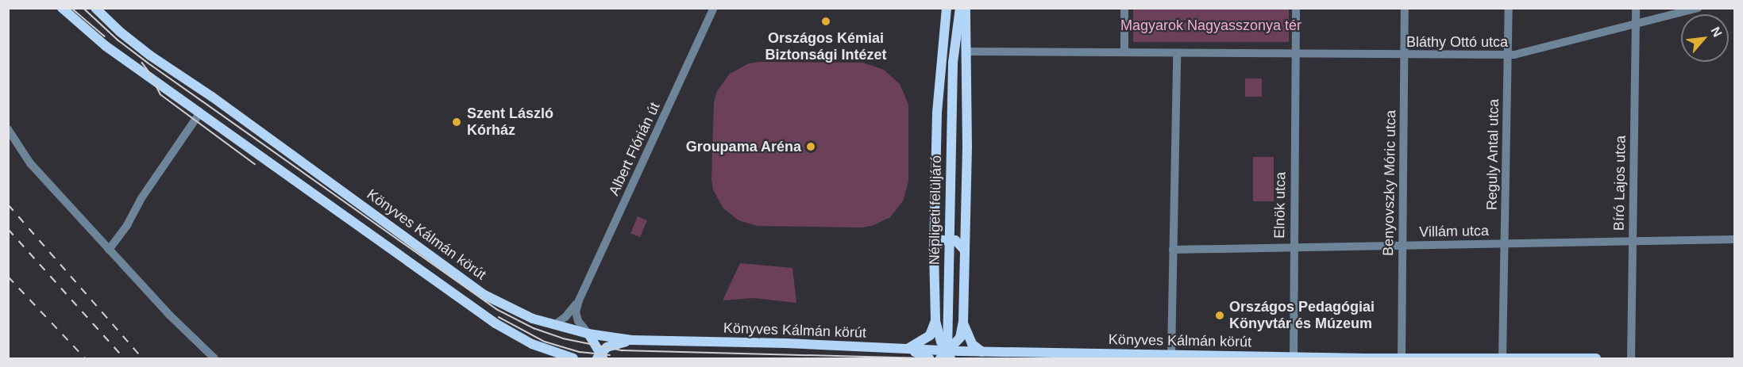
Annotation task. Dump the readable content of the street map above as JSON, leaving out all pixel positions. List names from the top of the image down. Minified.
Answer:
{"streets":{"main road":["Népligeti felüljáró","Könyves Kálmán körút"],"street":["Bláthy Ottó utca","Albert Flórián út","Reguly Antal utca","Benyovszky Móric utca","Bíró Lajos utca","Elnök utca","Villám utca"]},"crossings":[["Bláthy Ottó utca","Reguly Antal utca"],["Bláthy Ottó utca","Benyovszky Móric utca"],["Bláthy Ottó utca","Bíró Lajos utca"],["Bláthy Ottó utca","Elnök utca"],["Albert Flórián út","Könyves Kálmán körút"],["Reguly Antal utca","Villám utca"],["Reguly Antal utca","Könyves Kálmán körút"],["Benyovszky Móric utca","Villám utca"],["Benyovszky Móric utca","Könyves Kálmán körút"],["Bíró Lajos utca","Villám utca"],["Elnök utca","Villám utca"],["Elnök utca","Könyves Kálmán körút"],["Népligeti felüljáró","Könyves Kálmán körút"]],"parks":["Magyarok Nagyasszonya tér"],"places":["Országos Kémiai Biztonsági Intézet","Szent László Kórház","Groupama Aréna","Országos Pedagógiai Könyvtár és Múzeum"],"north":"top right"}
